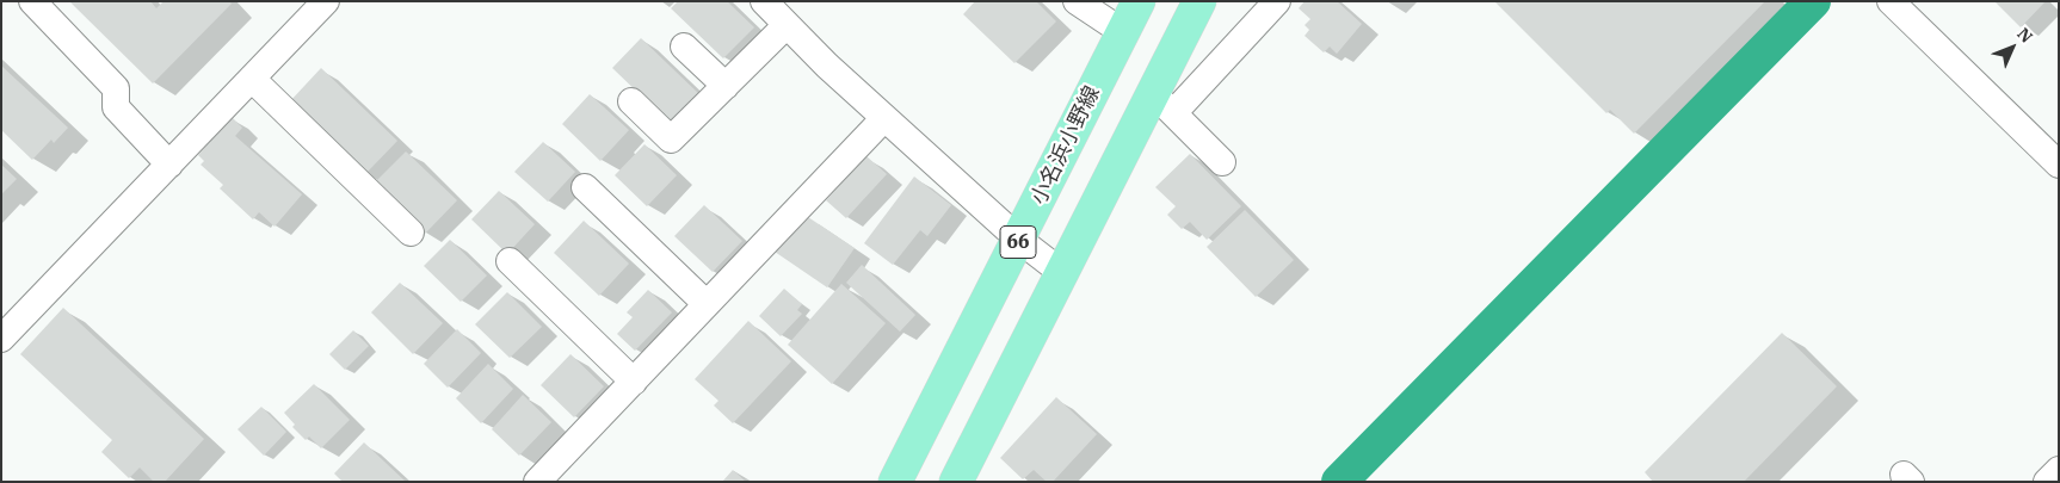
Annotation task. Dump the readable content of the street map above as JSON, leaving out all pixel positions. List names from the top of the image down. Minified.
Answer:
{"streets":{"main road":["小名浜小野線","66"]},"north":"top right"}
